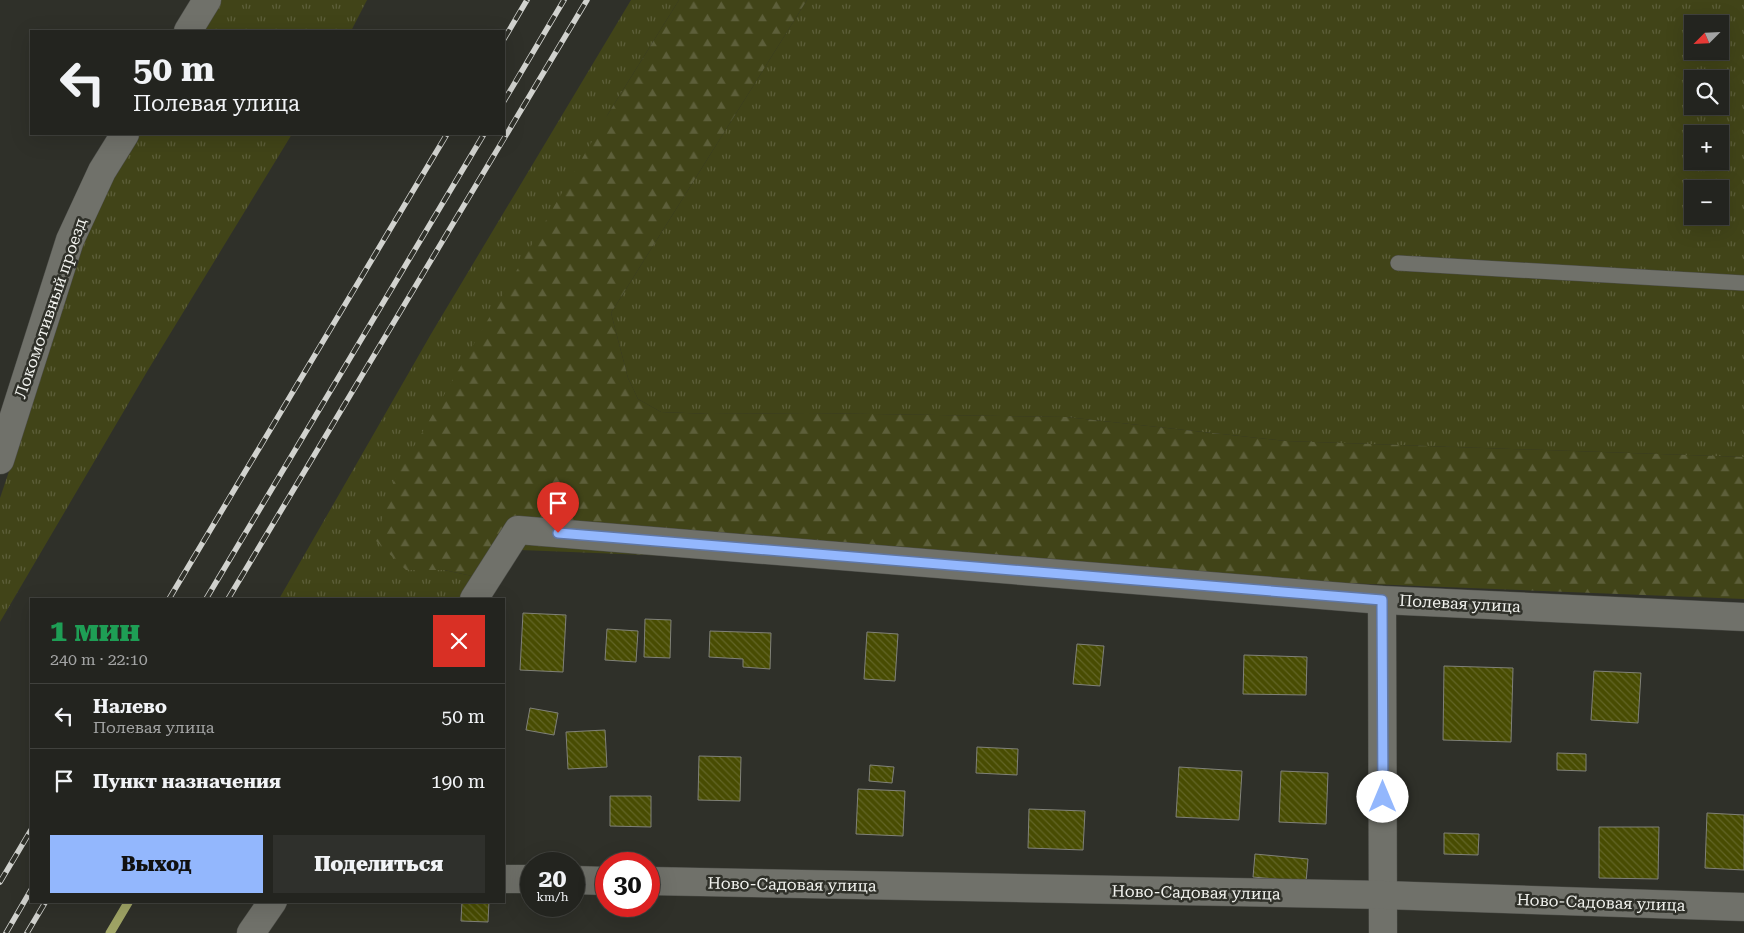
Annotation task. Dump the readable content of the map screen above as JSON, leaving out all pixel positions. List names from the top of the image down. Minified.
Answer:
{"streets":{"street":["Локомотивный проезд","Полевая улица","Ново-Садовая улица"]},"north":"bottom left","page":{"map_buttons":["+","−"],"turn":["50 m","Полевая улица"],"heading":["1 мин","240 m · 22:10"],"list":[{"name":"Налево","note":"Полевая улица","value":"50 m"},{"name":"Пункт назначения","value":"190 m"}],"buttons":["Выход","Поделиться"],"speed":"20 km/h","limit":"30"}}
